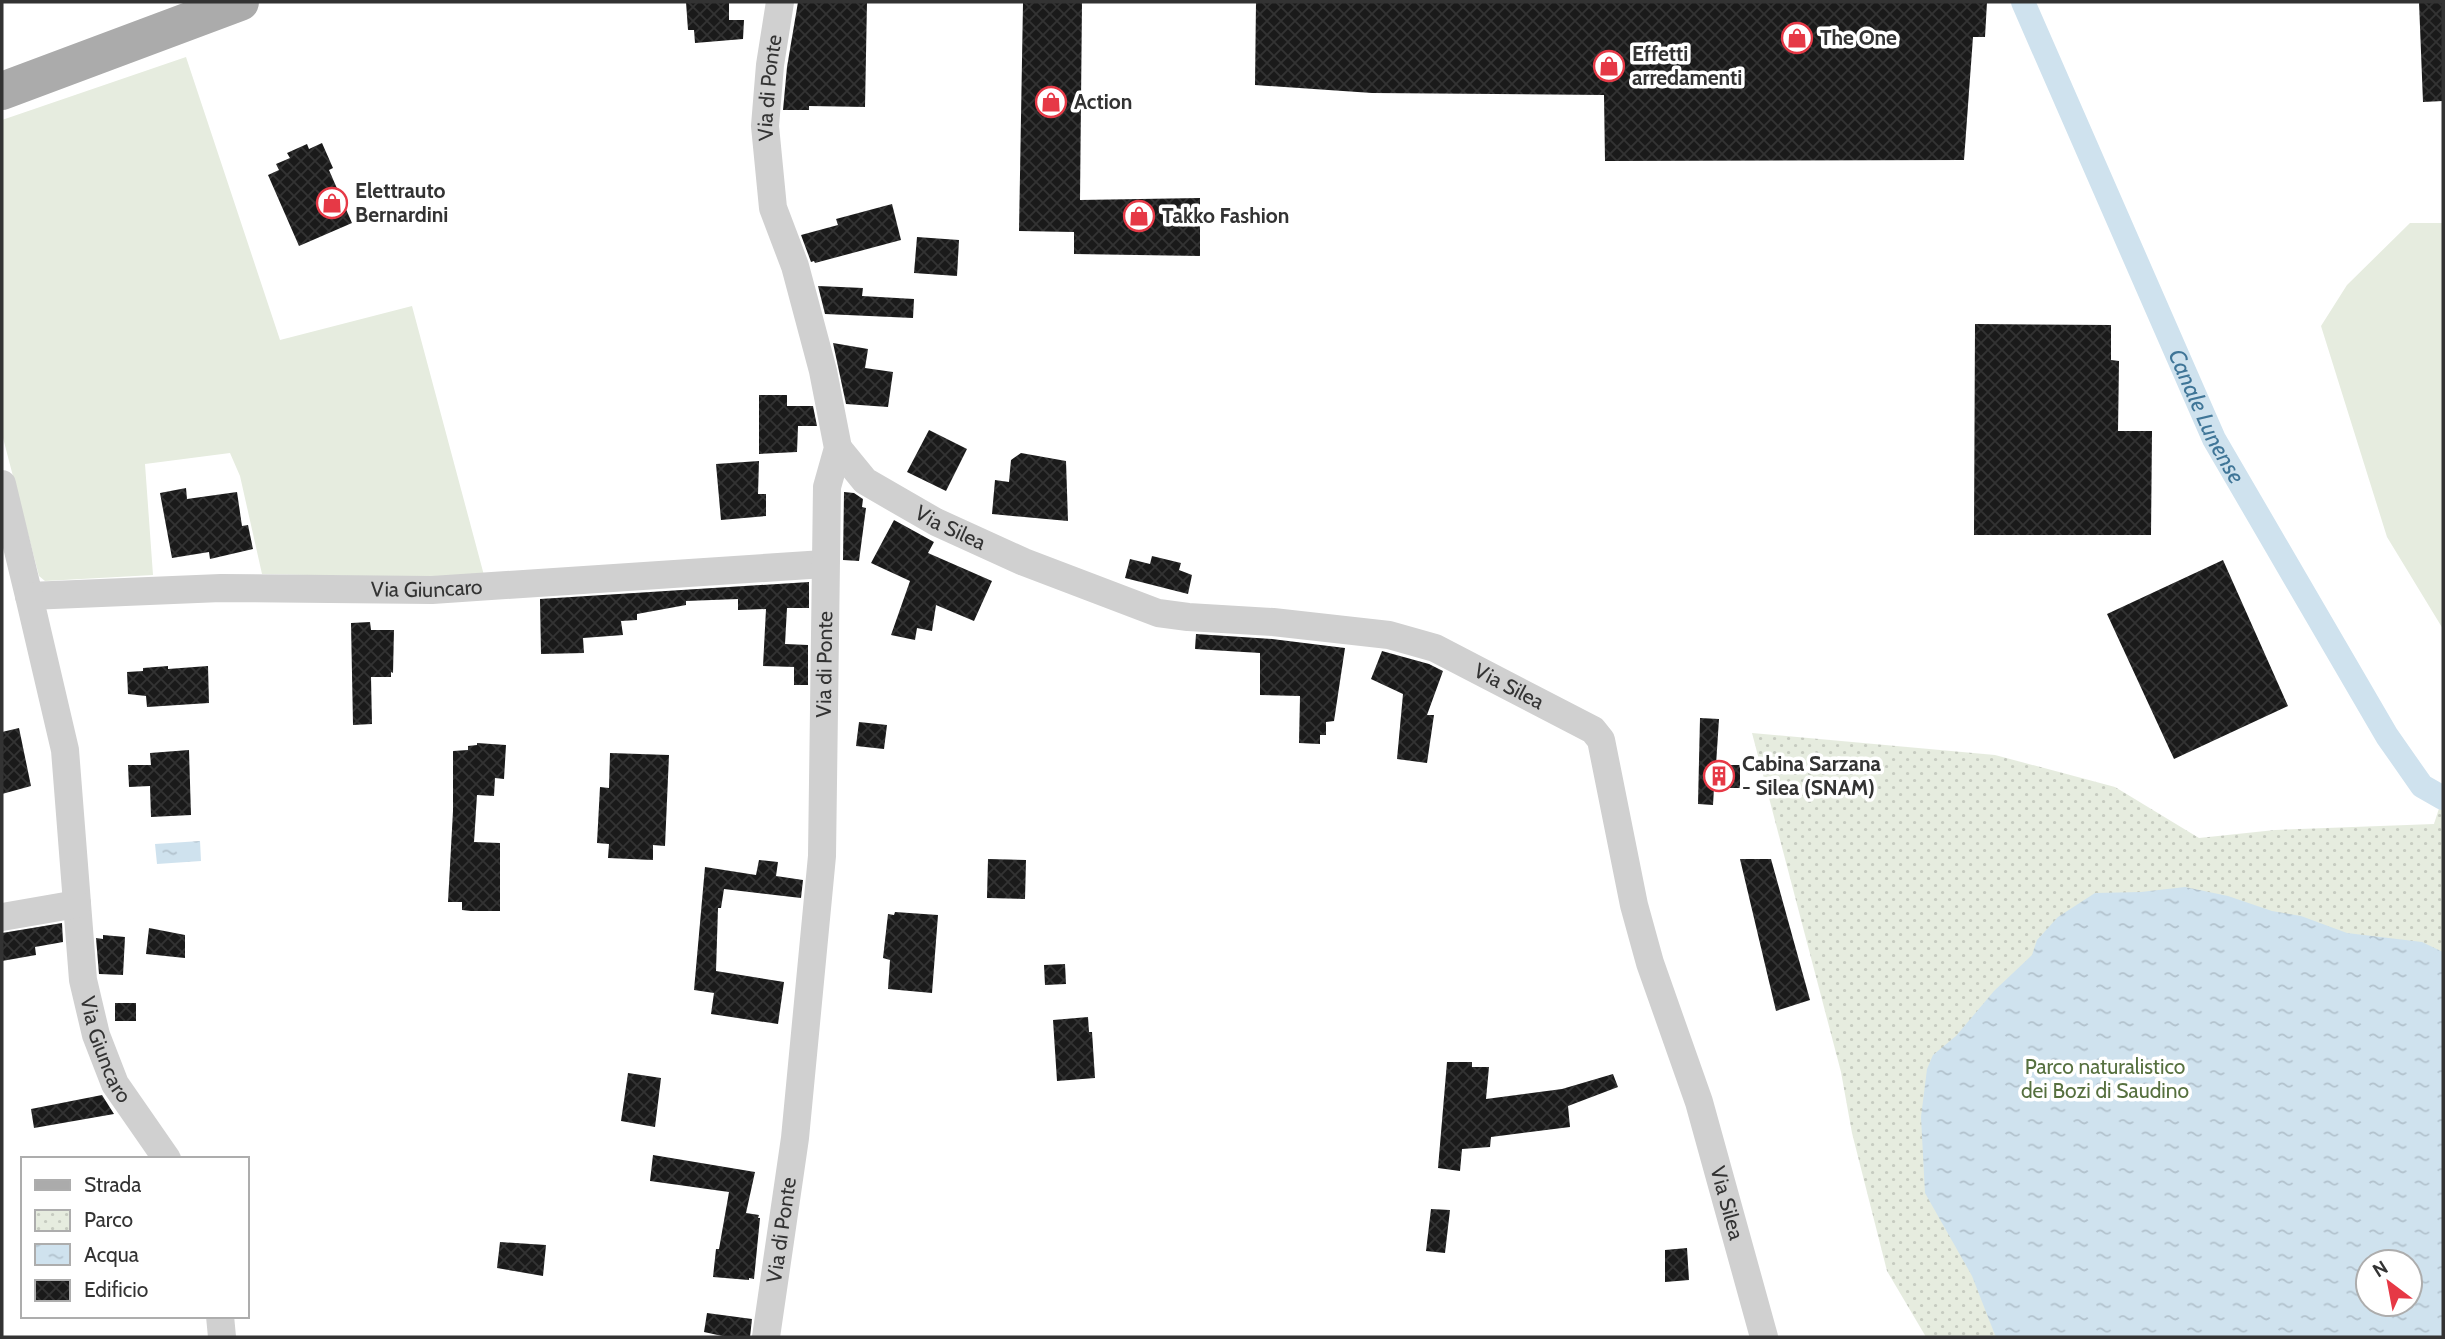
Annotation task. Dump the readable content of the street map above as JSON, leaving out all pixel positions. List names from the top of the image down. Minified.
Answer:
{"streets":{"street":["Via di Ponte","Via Silea","Via Giuncaro"]},"crossings":[["Via di Ponte","Via Silea"],["Via di Ponte","Via Giuncaro"]],"water":["Canale Lunense"],"parks":["Parco naturalistico dei Bozi di Saudino"],"places":{"shop":["The One","Effetti arredamenti","Action","Elettrauto Bernardini","Takko Fashion"],"building":["Cabina Sarzana - Silea (SNAM)"]},"legend":["Strada","Parco","Acqua","Edificio"],"north":"top left"}
